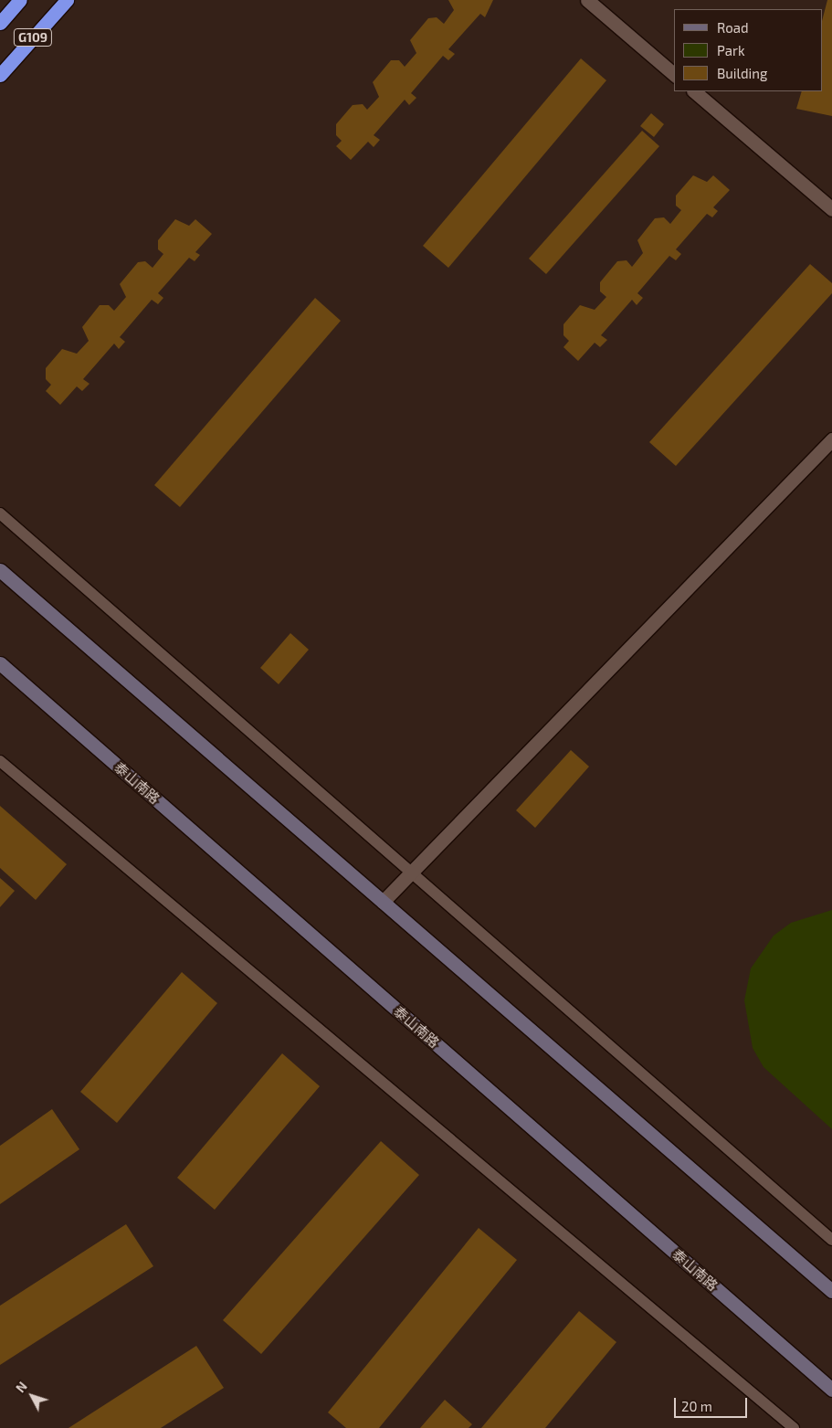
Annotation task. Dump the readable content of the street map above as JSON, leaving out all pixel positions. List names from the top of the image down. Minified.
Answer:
{"streets":{"highway":["G109"],"street":["泰山南路"]},"legend":["Road","Park","Building"],"scale_bar":"20 m","north":"top left"}
